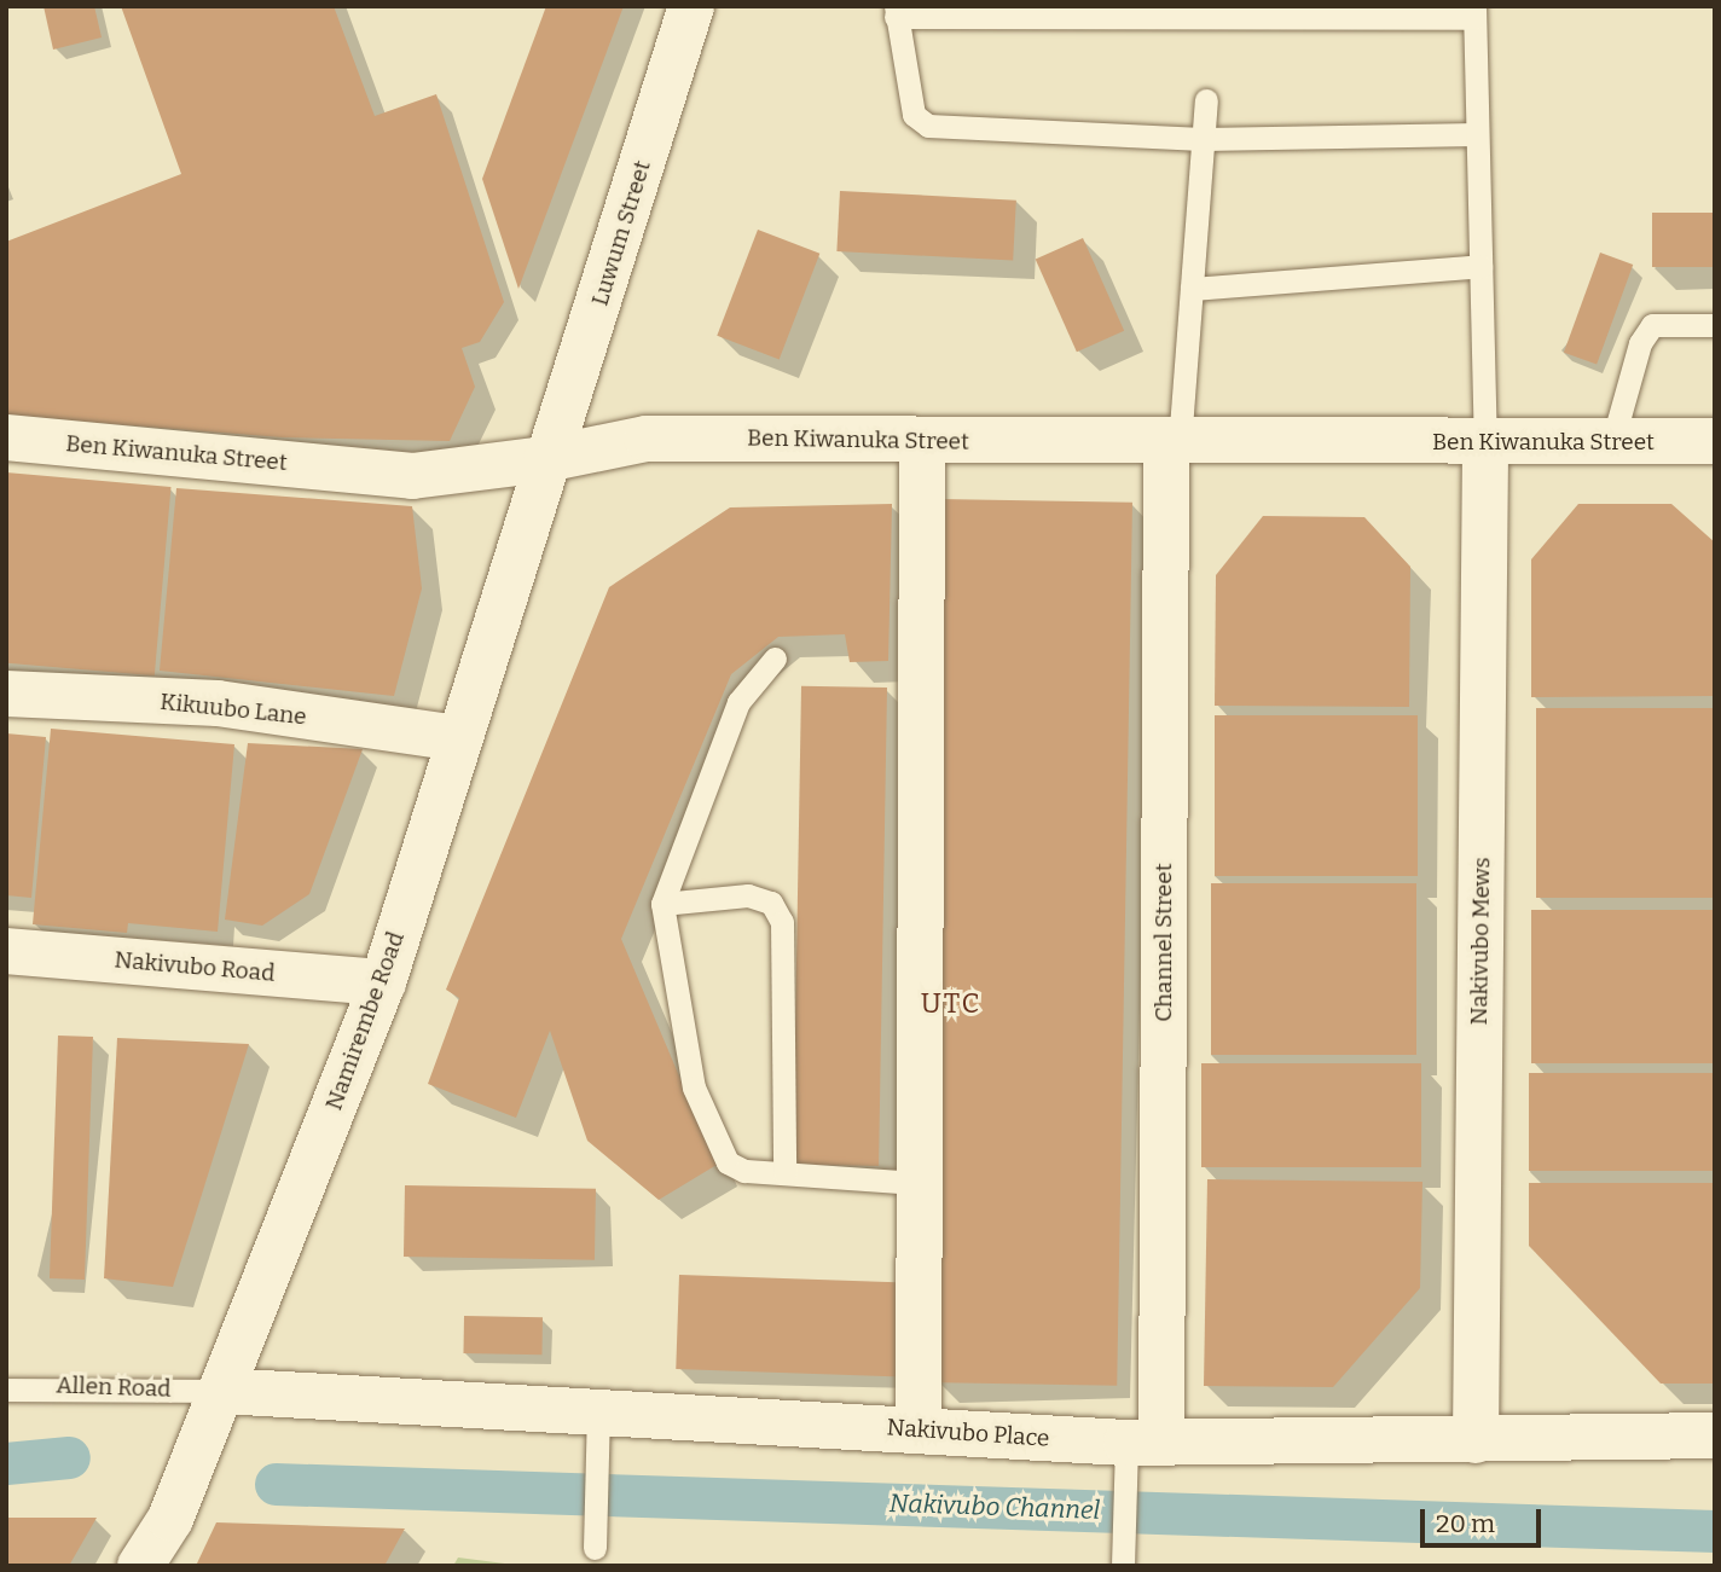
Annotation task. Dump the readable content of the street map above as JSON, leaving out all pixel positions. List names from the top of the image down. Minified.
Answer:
{"streets":{"main road":["Luwum Street","Ben Kiwanuka Street","Kikuubo Lane","Nakivubo Mews","Channel Street","Nakivubo Road","Namirembe Road","Nakivubo Place"],"lane":["Allen Road"]},"crossings":[["Luwum Street","Ben Kiwanuka Street"],["Luwum Street","Namirembe Road"],["Ben Kiwanuka Street","Nakivubo Mews"],["Ben Kiwanuka Street","Channel Street"],["Ben Kiwanuka Street","Namirembe Road"],["Kikuubo Lane","Namirembe Road"],["Nakivubo Mews","Nakivubo Place"],["Channel Street","Nakivubo Place"],["Nakivubo Road","Namirembe Road"],["Namirembe Road","Allen Road"],["Namirembe Road","Nakivubo Place"],["Allen Road","Nakivubo Place"]],"districts":["UTC"],"water":["Nakivubo Channel"],"scale_bar":"20 m"}
